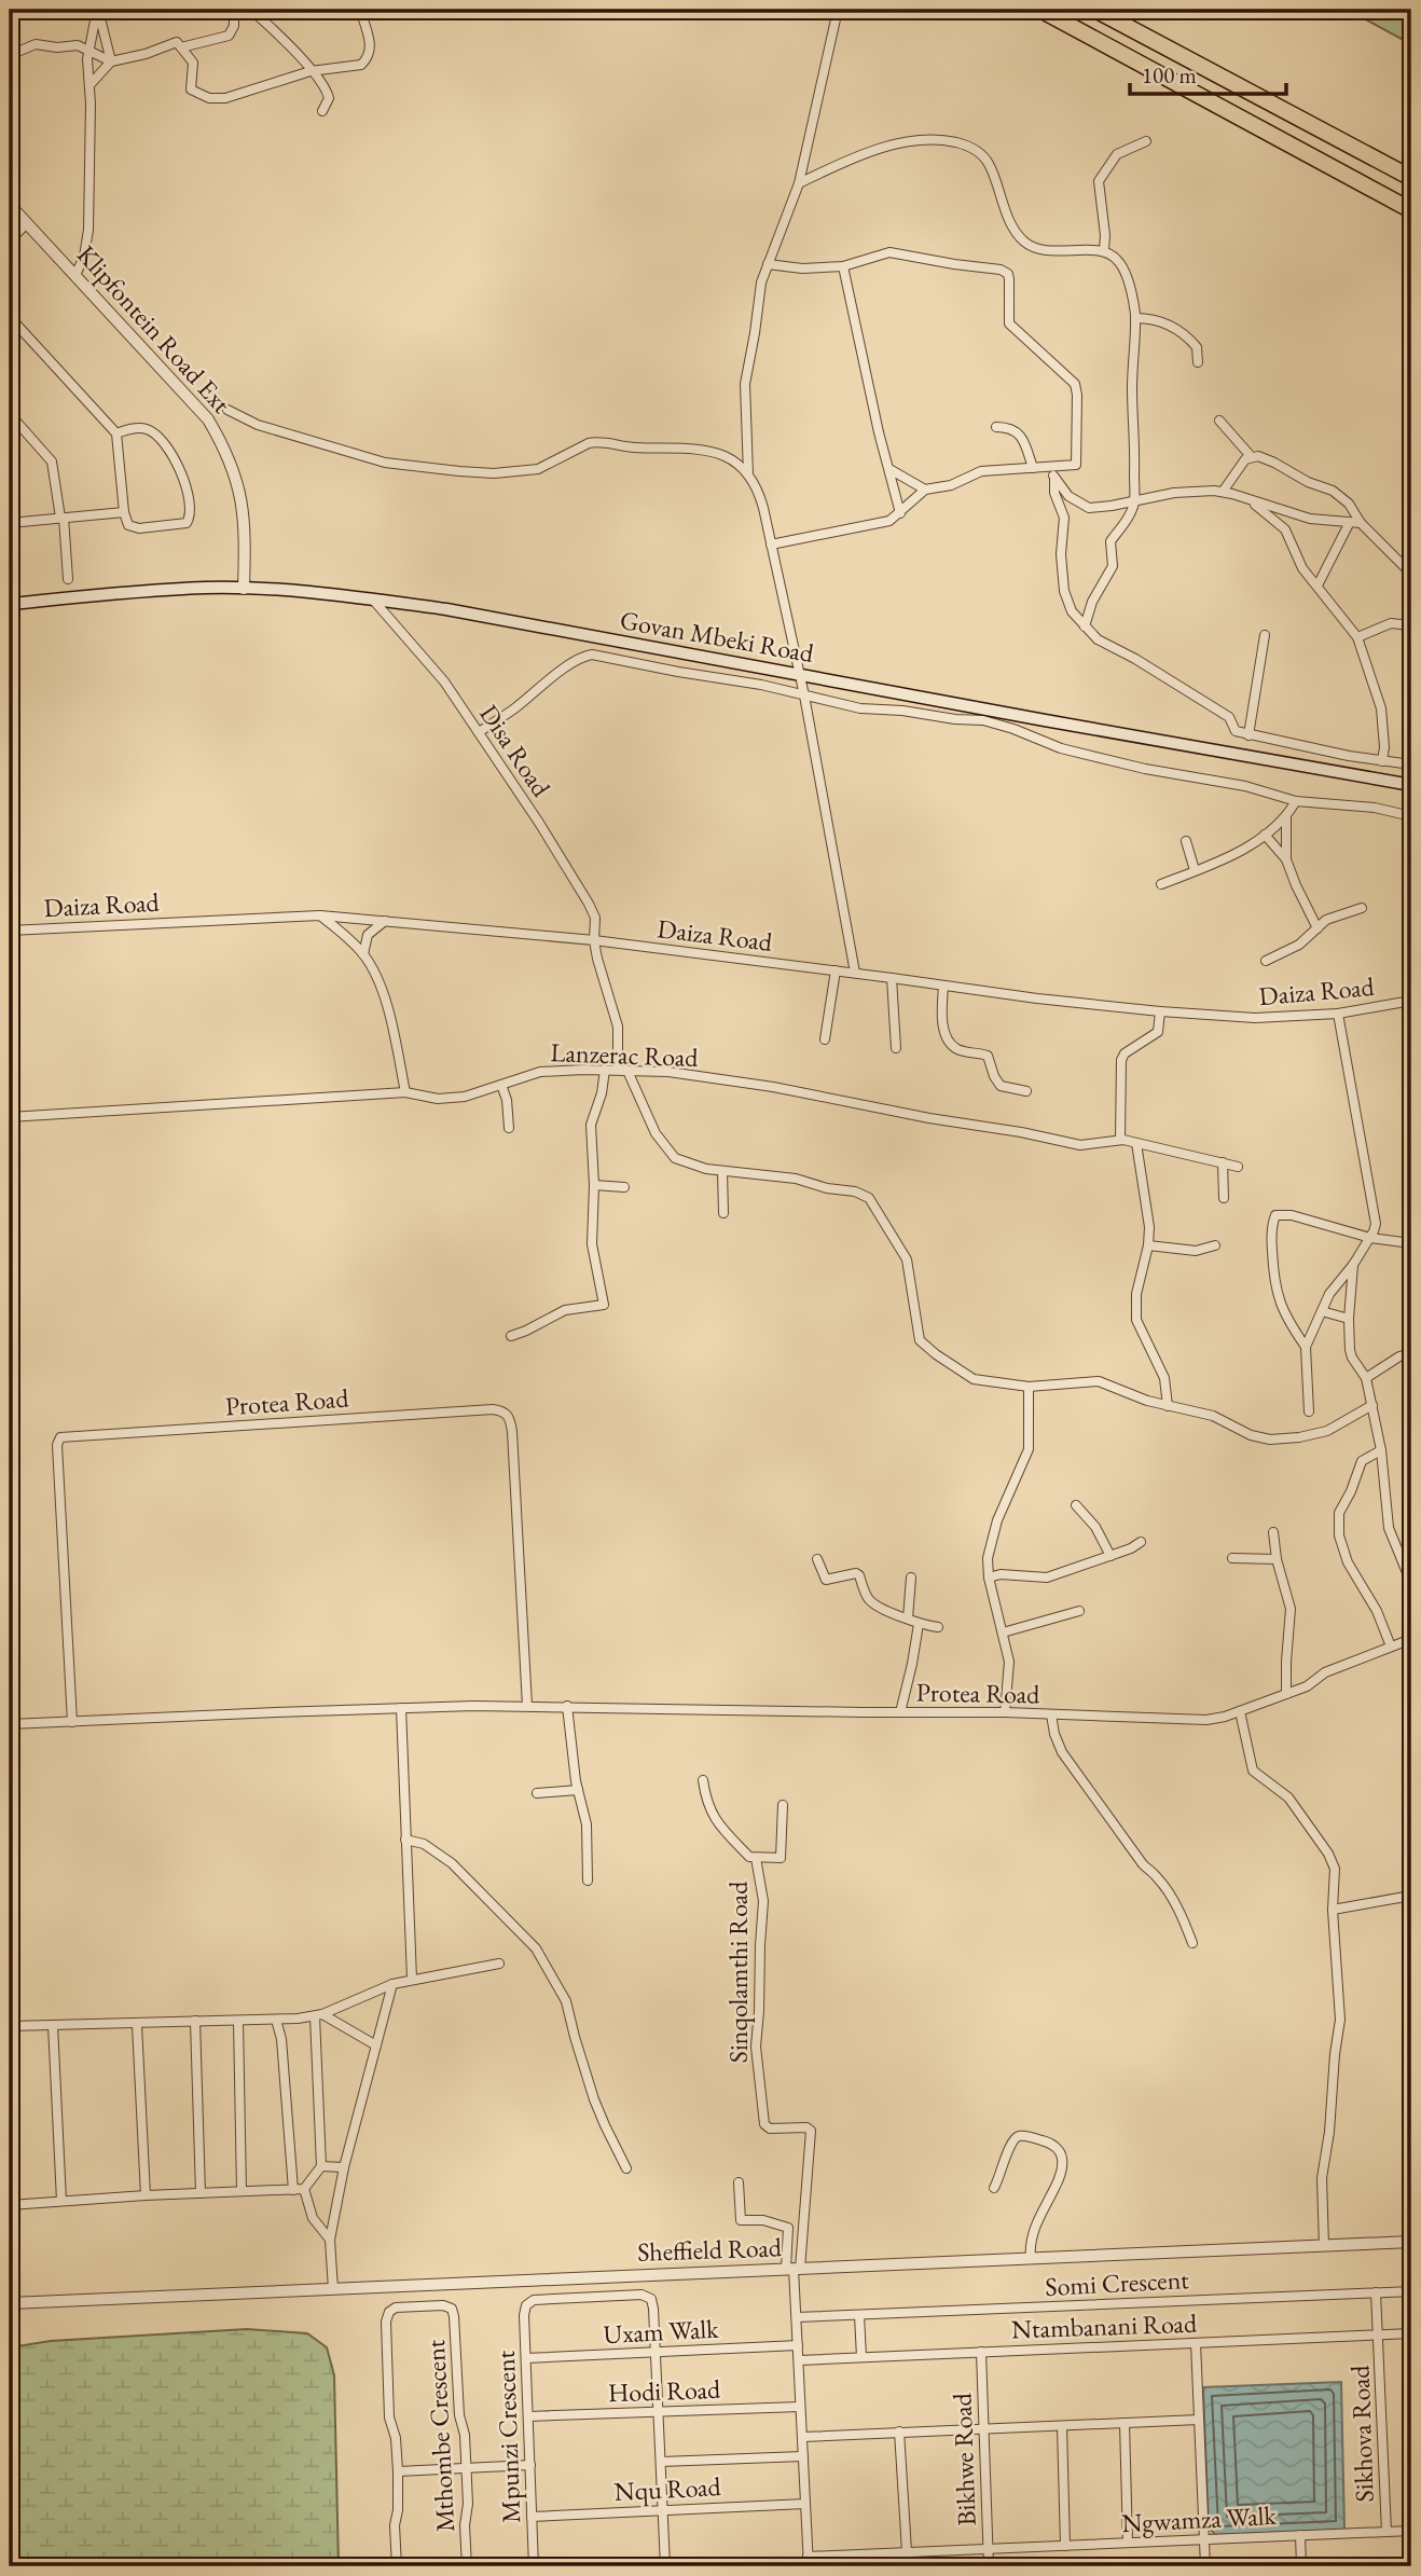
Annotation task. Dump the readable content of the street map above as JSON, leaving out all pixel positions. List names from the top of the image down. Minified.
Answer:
{"streets":{"main road":["Govan Mbeki Road"],"street":["Klipfontein Road Ext","Disa Road","Daiza Road","Lanzerac Road","Protea Road","Sinqolamthi Road","Sheffield Road","Somi Crescent","Ntambanani Road","Uxam Walk","Hodi Road","Sikhova Road","Mthombe Crescent","Mpunzi Crescent","Bikhwe Road","Nqu Road","Ngwamza Walk"]},"crossings":[["Klipfontein Road Ext","Govan Mbeki Road"],["Govan Mbeki Road","Disa Road"],["Disa Road","Daiza Road"],["Disa Road","Lanzerac Road"],["Sinqolamthi Road","Sheffield Road"],["Sinqolamthi Road","Somi Crescent"],["Sinqolamthi Road","Ntambanani Road"],["Sinqolamthi Road","Uxam Walk"],["Sinqolamthi Road","Hodi Road"],["Sinqolamthi Road","Nqu Road"],["Sinqolamthi Road","Ngwamza Walk"],["Ntambanani Road","Sikhova Road"],["Ntambanani Road","Bikhwe Road"],["Uxam Walk","Mpunzi Crescent"],["Hodi Road","Mpunzi Crescent"],["Sikhova Road","Ngwamza Walk"],["Mpunzi Crescent","Nqu Road"],["Bikhwe Road","Ngwamza Walk"]],"scale_bar":"100 m"}
